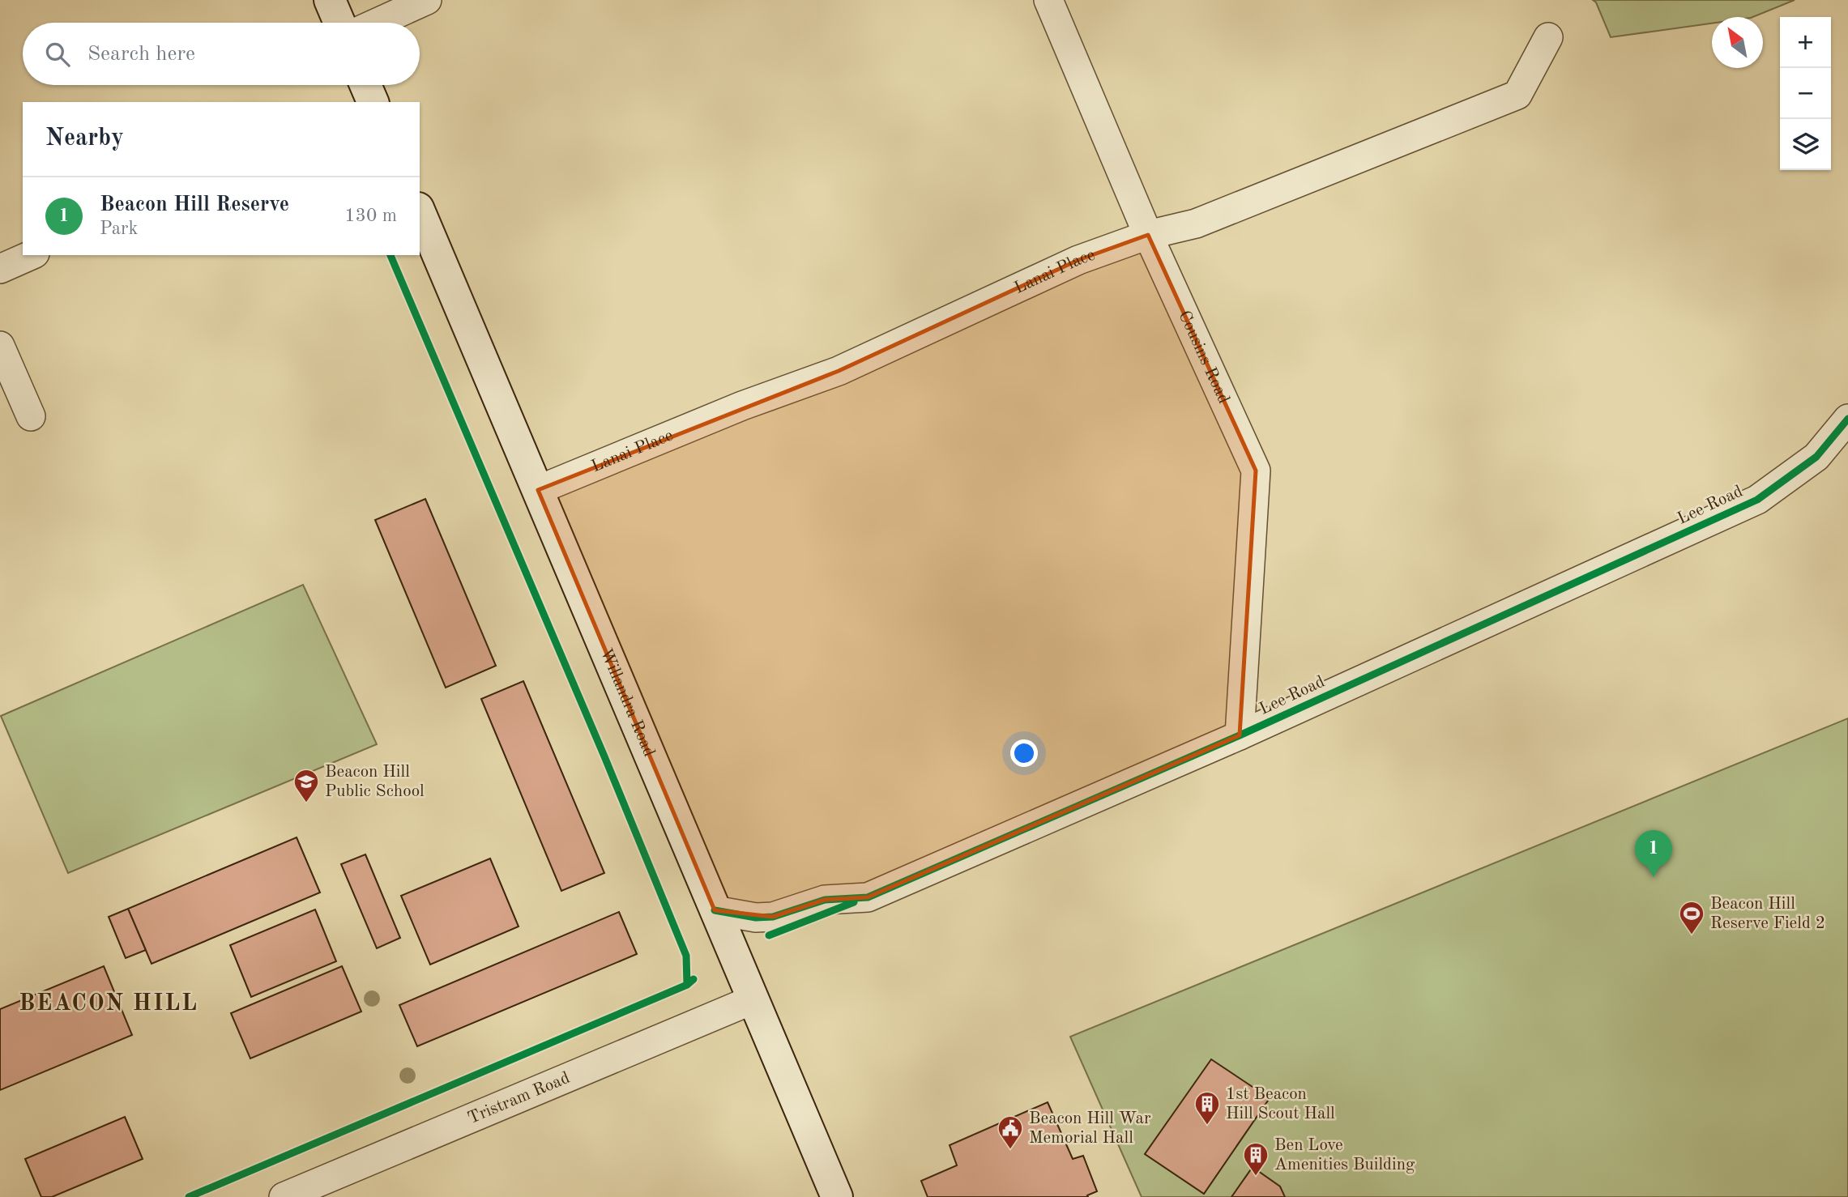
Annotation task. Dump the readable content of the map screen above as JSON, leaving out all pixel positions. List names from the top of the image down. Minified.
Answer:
{"streets":{"main road":["Willandra Road"],"street":["Lanai Place","Cousins Road","Lee Road","Tristram Road"]},"crossings":[["Lanai Place","Cousins Road"],["Lanai Place","Willandra Road"],["Cousins Road","Lee Road"],["Lee Road","Willandra Road"],["Willandra Road","Tristram Road"]],"districts":["BEACON HILL"],"places":{"school or university":["Beacon Hill Public School"],"sports":["Beacon Hill Reserve Field 2"],"building":["1st Beacon Hill Scout Hall","Ben Love Amenities Building"],"public building":["Beacon Hill War Memorial Hall"]},"north":"top left","page":{"map_buttons":["+","−"],"search":"Search here","heading":"Nearby","list":[{"mark":"1","name":"Beacon Hill Reserve","note":"Park","value":"130 m"}],"pins":"1"}}
